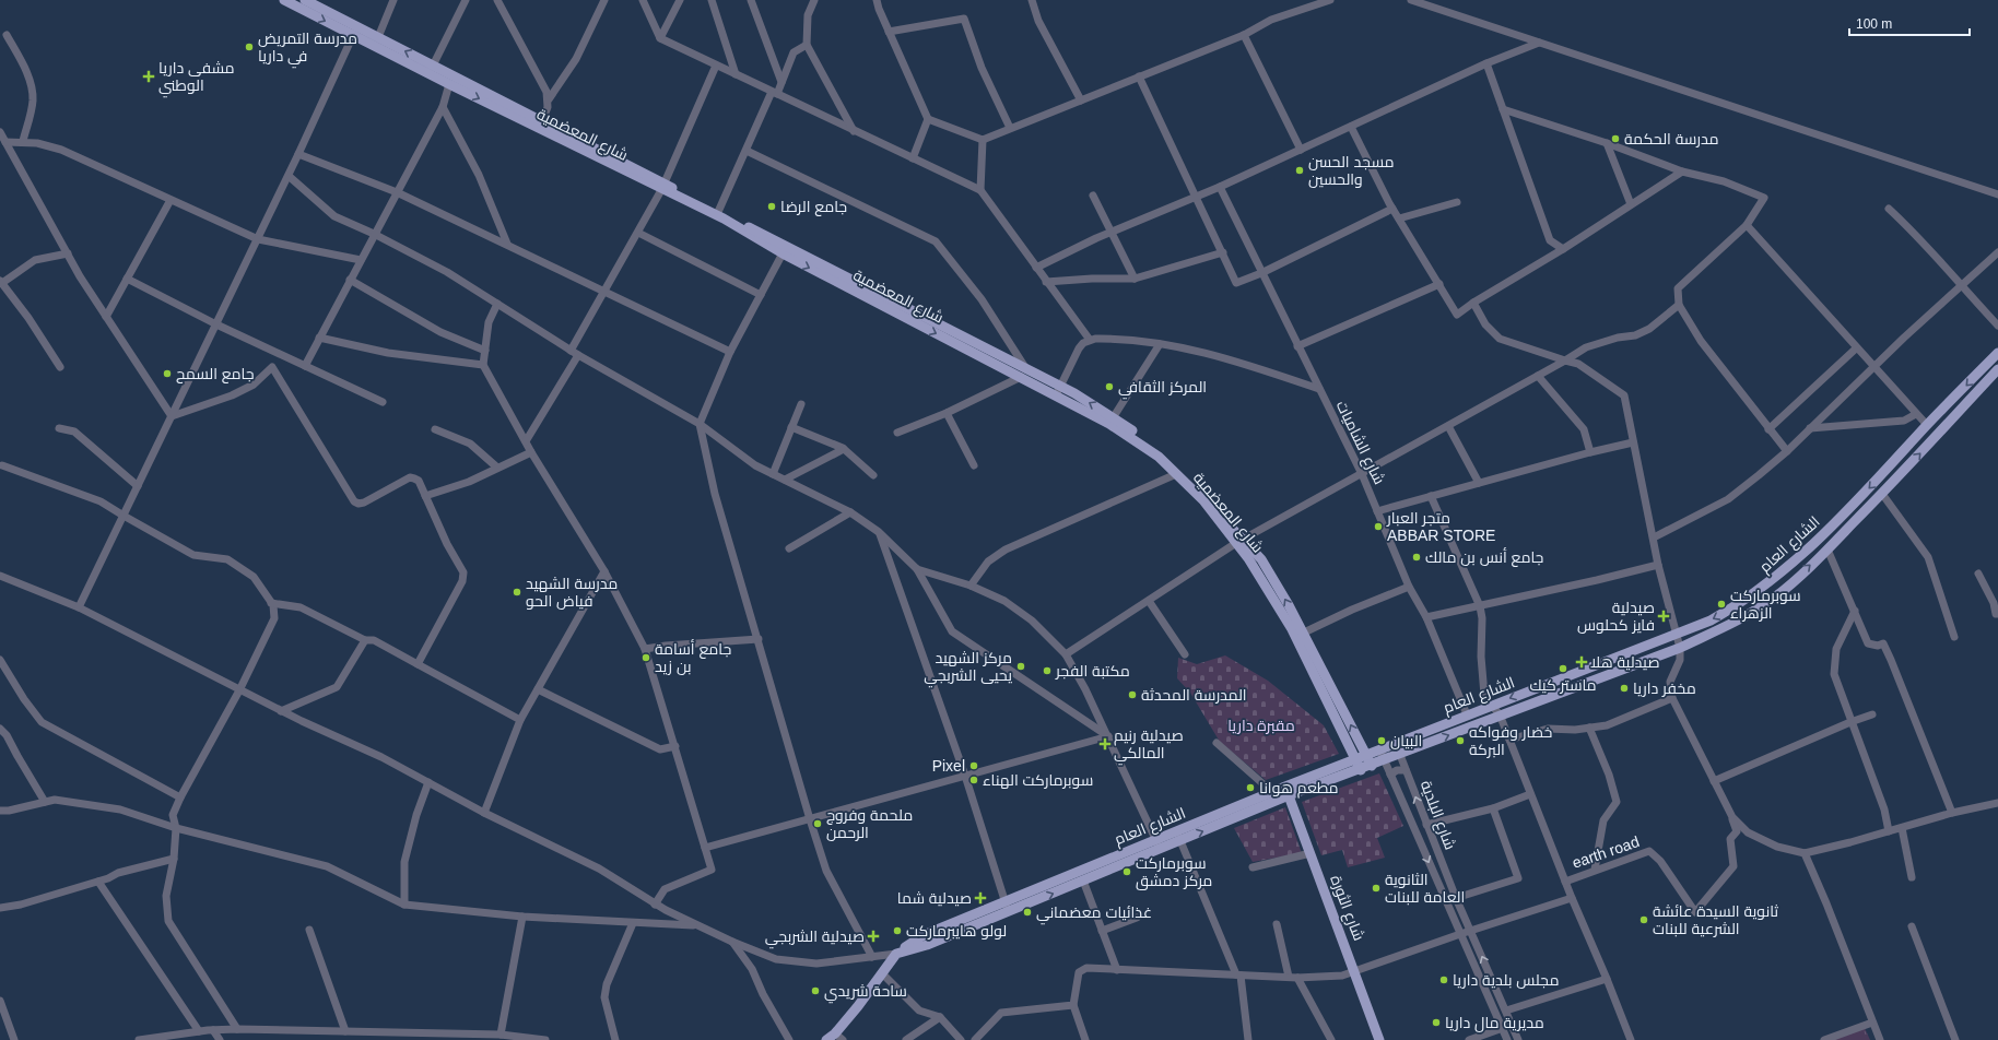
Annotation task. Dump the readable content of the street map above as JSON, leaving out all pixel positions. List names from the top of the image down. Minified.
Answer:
{"streets":{"main road":["شارع المعضمية","الشارع العام","شارع الثورة"],"street":["شارع الشاميات","شارع البلدية","earth road"]},"crossings":[["شارع المعضمية","الشارع العام"],["شارع الشاميات","الشارع العام"],["الشارع العام","شارع البلدية"],["الشارع العام","شارع الثورة"]],"parks":["مقبرة داريا"],"places":{"other":["مدرسة التمريض في داريا","مدرسة الحكمة","مسجد الحسن والحسين","جامع الرضا","جامع السمح","المركز الثقافي","متجر العبار ABBAR STORE","جامع أنس بن مالك","مدرسة الشهيد فياض الحو","سوبرماركت الزهراء","جامع أسامة بن زيد","مركز الشهيد يحيى الشربجي","ماستر كيك","مكتبة الفجر","مخفر داريا","المدرسة المحدثة","البيان","خضار وفواكه البركة","Pixel","سوبرماركت الهناء","مطعم هوانا","ملحمة وفروج الرحمن","سوبرماركت مركز دمشق","الثانوية العامة للبنات","غذائيات معضماني","ثانوية السيدة عائشة الشرعية للبنات","لولو هايبرماركت","مجلس بلدية داريا","ساحة شريدي","مديرية مال داريا"],"health":["مشفى داريا الوطني","صيدلية فايز كحلوس","صيدلية هلا","صيدلية رنيم المالكي","صيدلية شما","صيدلية الشربجي"]},"scale_bar":"100 m"}
